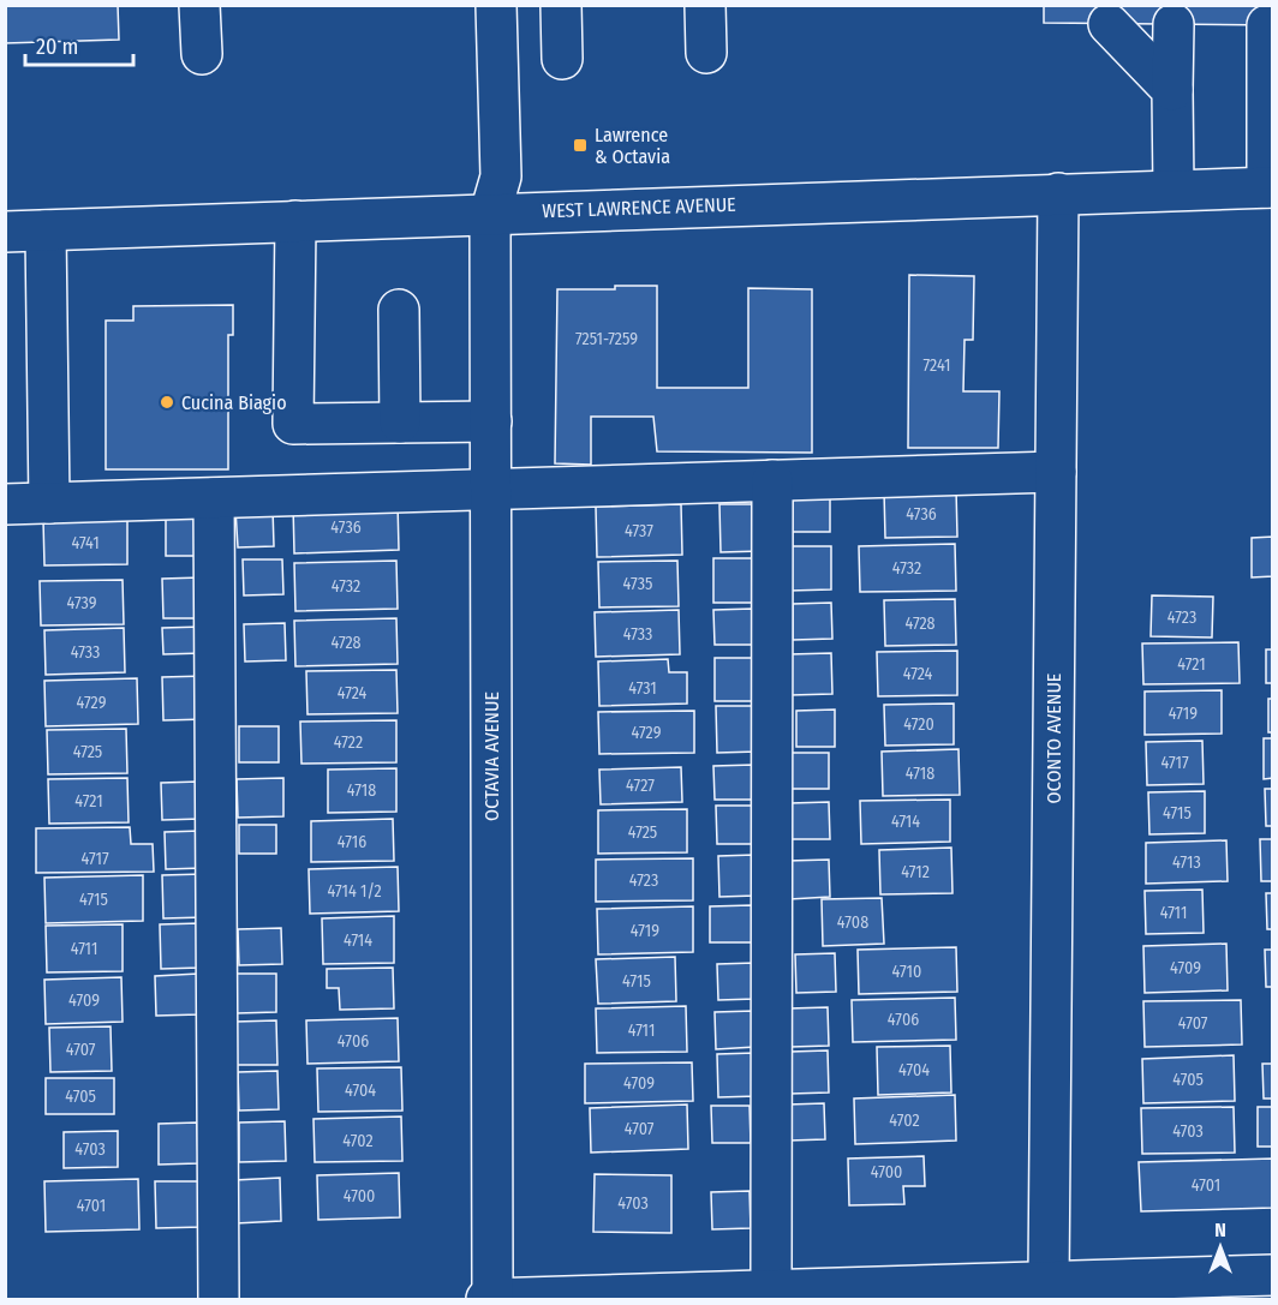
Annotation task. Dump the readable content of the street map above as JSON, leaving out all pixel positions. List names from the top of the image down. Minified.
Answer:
{"streets":{"street":["WEST LAWRENCE AVENUE","OCONTO AVENUE","OCTAVIA AVENUE"]},"crossings":[["WEST LAWRENCE AVENUE","OCONTO AVENUE"],["WEST LAWRENCE AVENUE","OCTAVIA AVENUE"]],"places":{"transit":["Lawrence & Octavia"],"other":["Cucina Biagio"]},"house_numbers":["7251-7259","7241","4736","4736","4737","4741","4732","4735","4732","4739","4723","4728","4733","4728","4733","4721","4724","4731","4724","4729","4719","4720","4729","4722","4725","4717","4718","4727","4718","4721","4715","4714","4725","4716","4717","4713","4712","4723","4714 1/2","4715","4711","4708","4719","4714","4711","4709","4710","4715","4709","4706","4707","4711","4706","4707","4704","4705","4709","4704","4705","4702","4707","4703","4702","4703","4700","4701","4700","4703","4701"],"scale_bar":"20 m","north":"top"}
